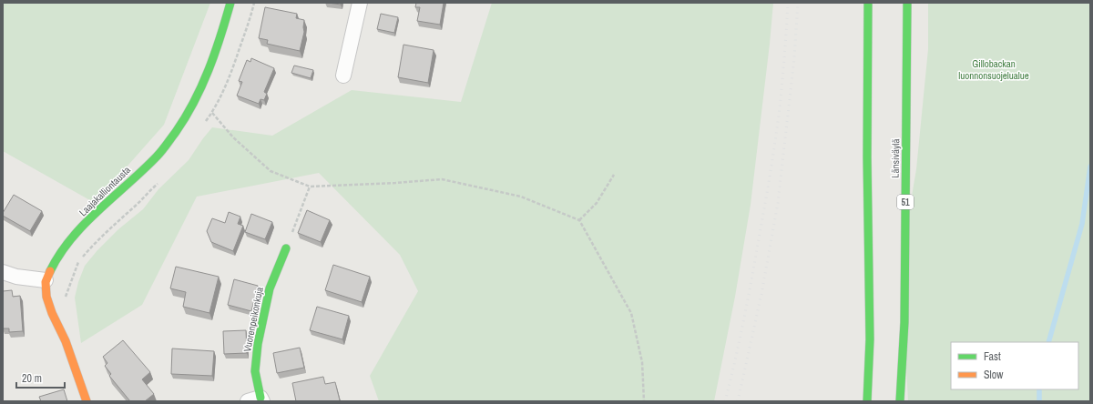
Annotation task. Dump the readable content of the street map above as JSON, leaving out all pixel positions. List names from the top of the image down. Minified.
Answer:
{"streets":{"main road":["Länsiväylä","Laajakalliontausta","51","Vuorenpeikonkuja"]},"parks":["Gillobackan luonnonsuojelualue"],"legend":["Fast","Slow"],"scale_bar":"20 m"}
